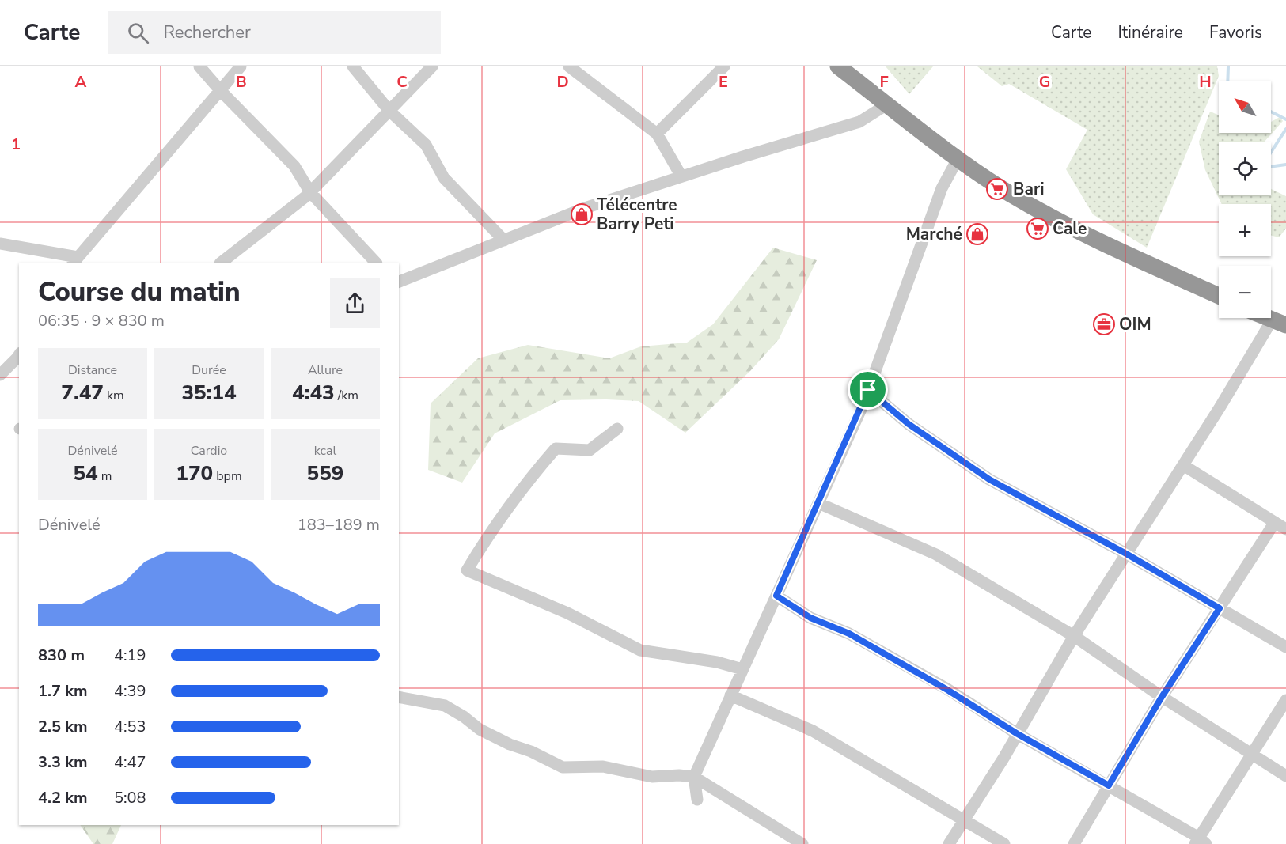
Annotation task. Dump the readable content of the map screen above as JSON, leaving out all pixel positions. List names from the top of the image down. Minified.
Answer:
{"places":{"supermarket":["Bari","Cale"],"shop":["Télécentre Barry Peti","Marché"],"office":["OIM"]},"north":"top left","page":{"header":"Carte","search":"Rechercher","nav":["Carte","Itinéraire","Favoris"],"map_buttons":["+","−"],"heading":["Course du matin","06:35 · 9 × 830 m"],"stats":[["Distance","7.47 km"],["Durée","35:14"],["Allure","4:43 /km"],["Dénivelé","54 m"],["Cardio","170 bpm"],["kcal","559"]],"chart":["Dénivelé","183–189 m"],"list":[{"name":"830 m","note":"4:19"},{"name":"1.7 km","note":"4:39"},{"name":"2.5 km","note":"4:53"},{"name":"3.3 km","note":"4:47"},{"name":"4.2 km","note":"5:08"}]},"grid":{"columns":["A","B","C","D","E","F","G","H"],"rows":["1"]}}
